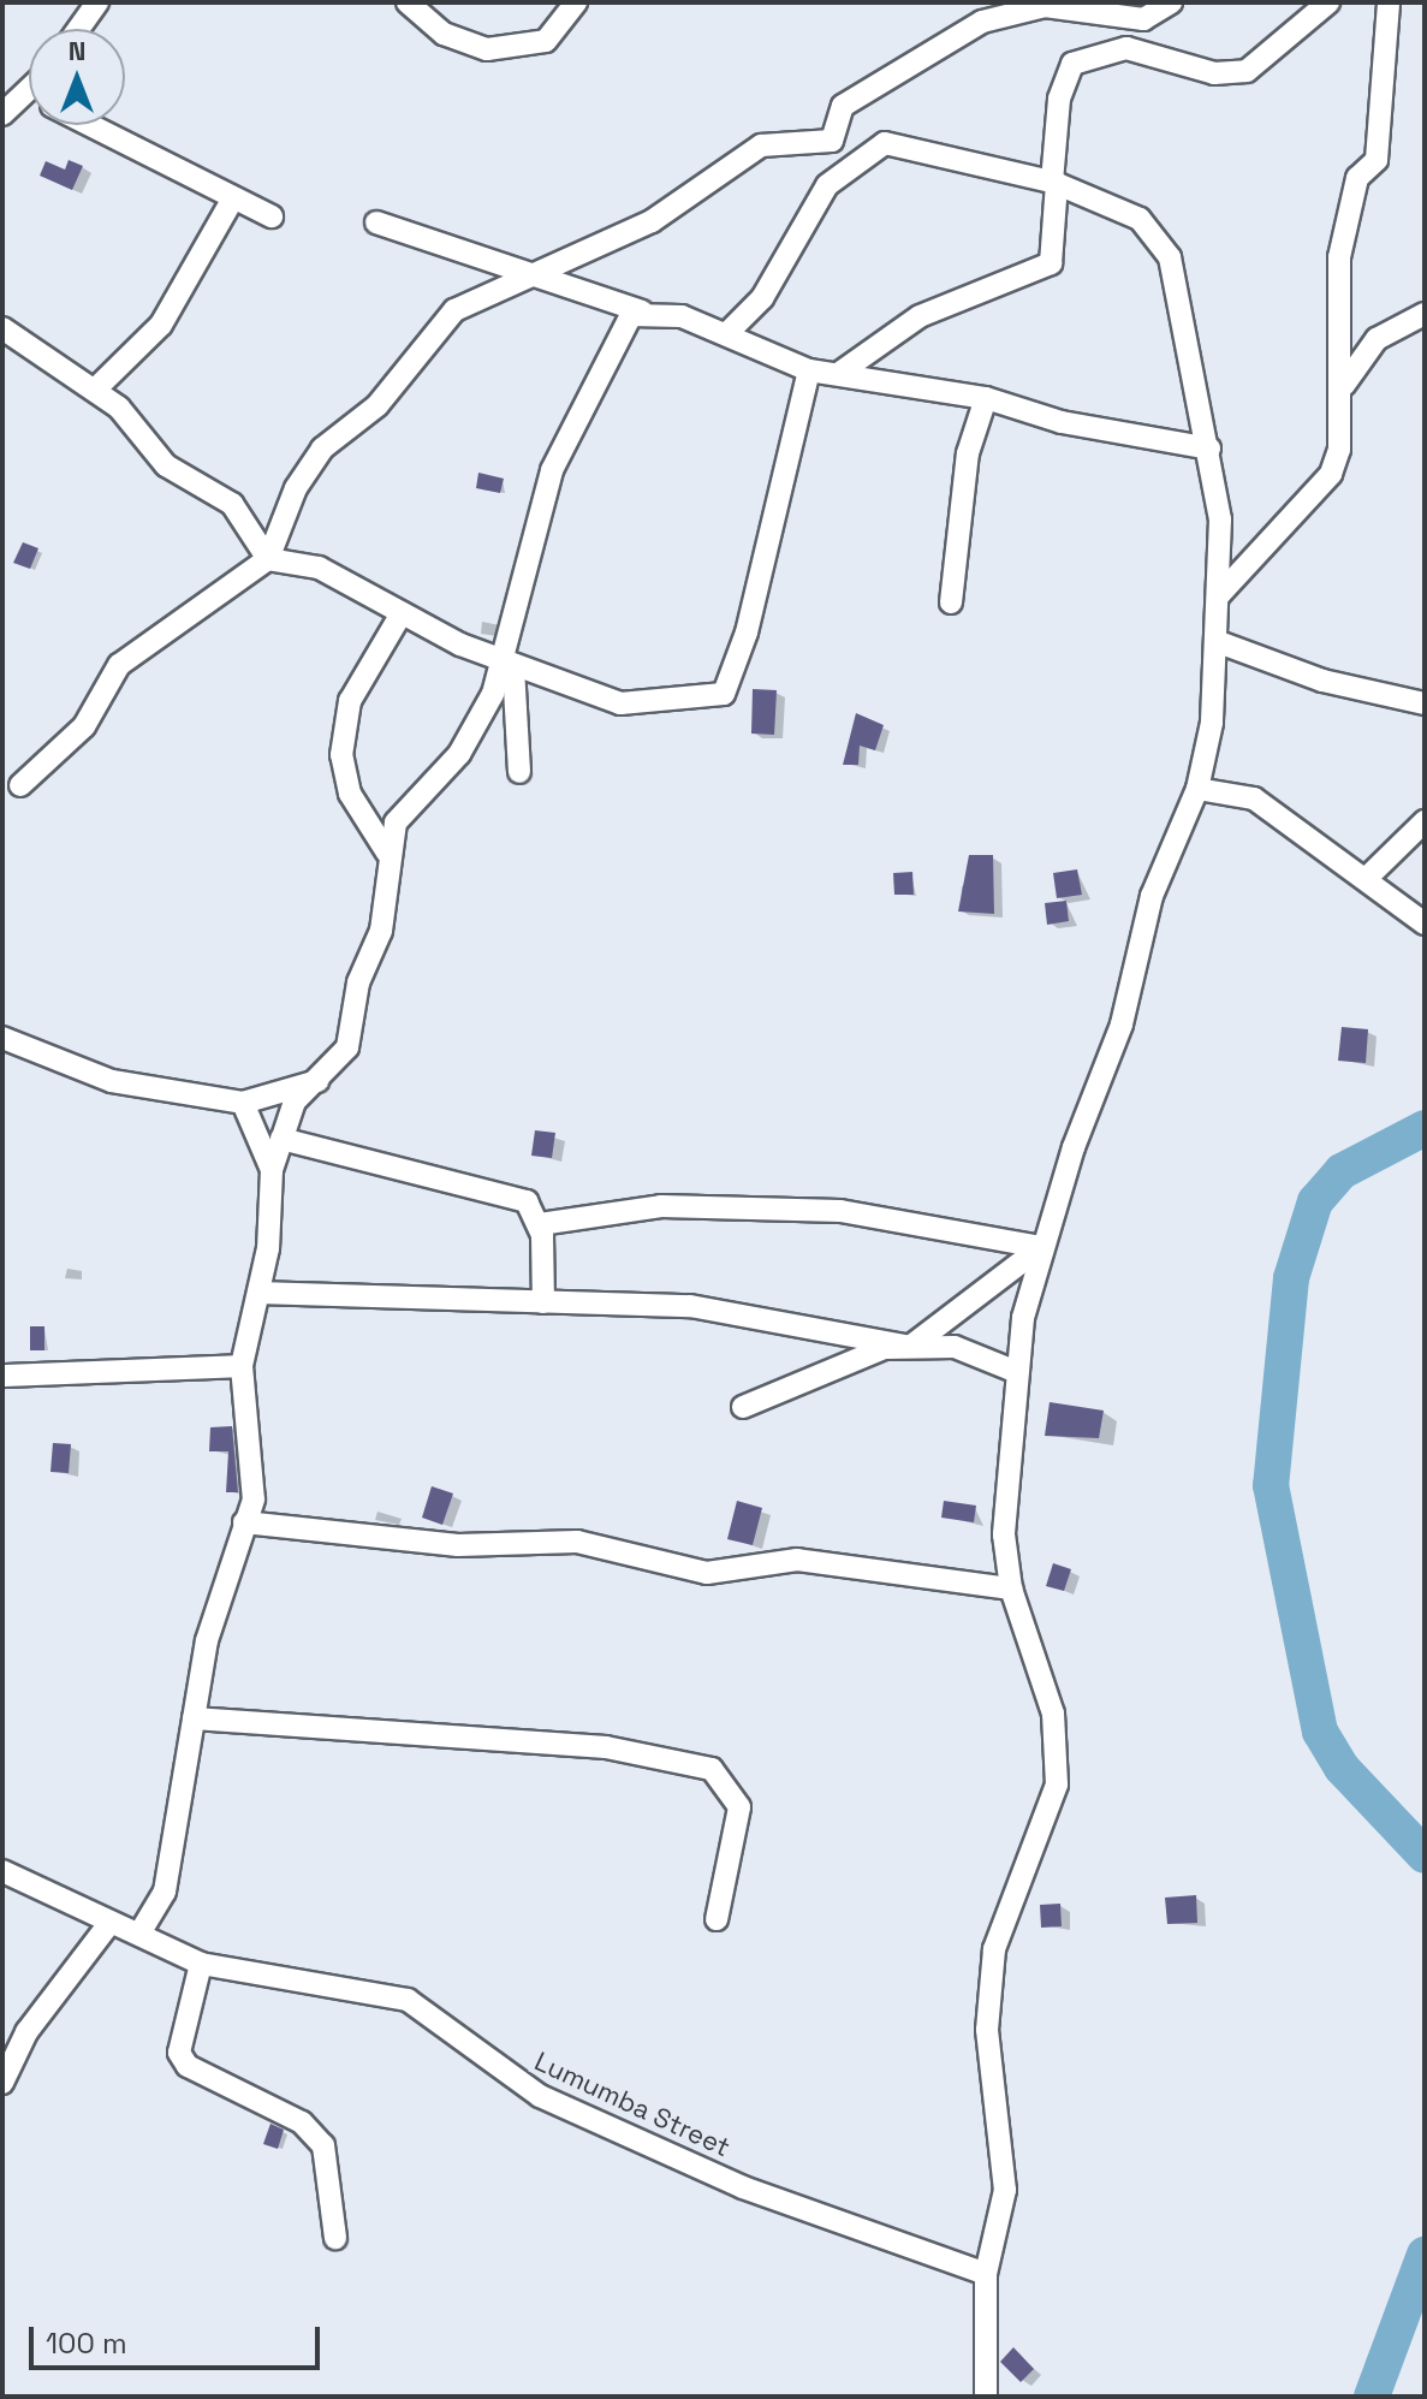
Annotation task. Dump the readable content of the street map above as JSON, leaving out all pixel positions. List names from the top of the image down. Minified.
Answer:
{"streets":{"street":["Lumumba Street"]},"scale_bar":"100 m","north":"top"}
